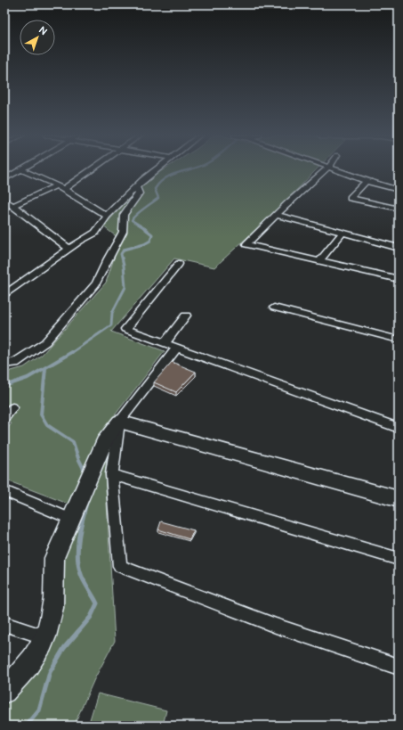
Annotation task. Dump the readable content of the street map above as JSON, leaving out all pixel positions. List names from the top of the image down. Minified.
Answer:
{"north":"top right"}
